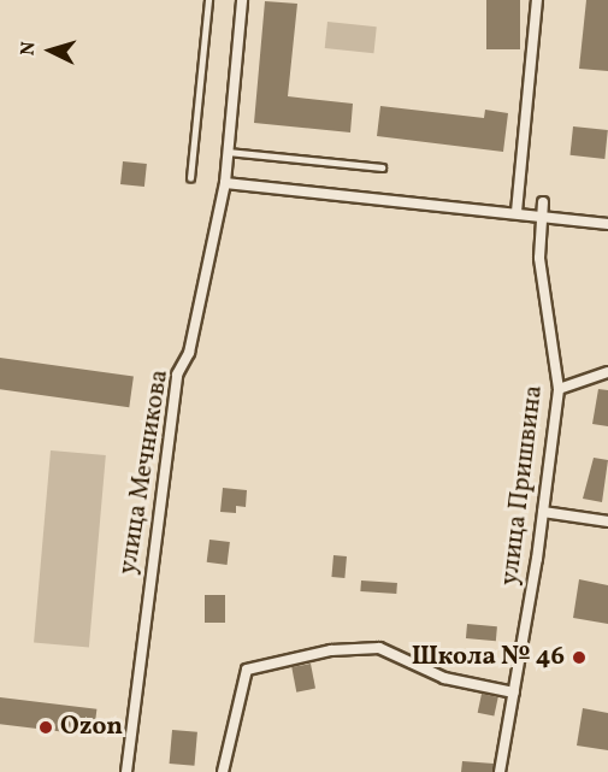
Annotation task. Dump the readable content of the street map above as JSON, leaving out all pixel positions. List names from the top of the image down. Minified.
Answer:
{"streets":{"street":["улица Мечникова","улица Пришвина"]},"places":["Школа № 46","Ozon"],"north":"left"}
